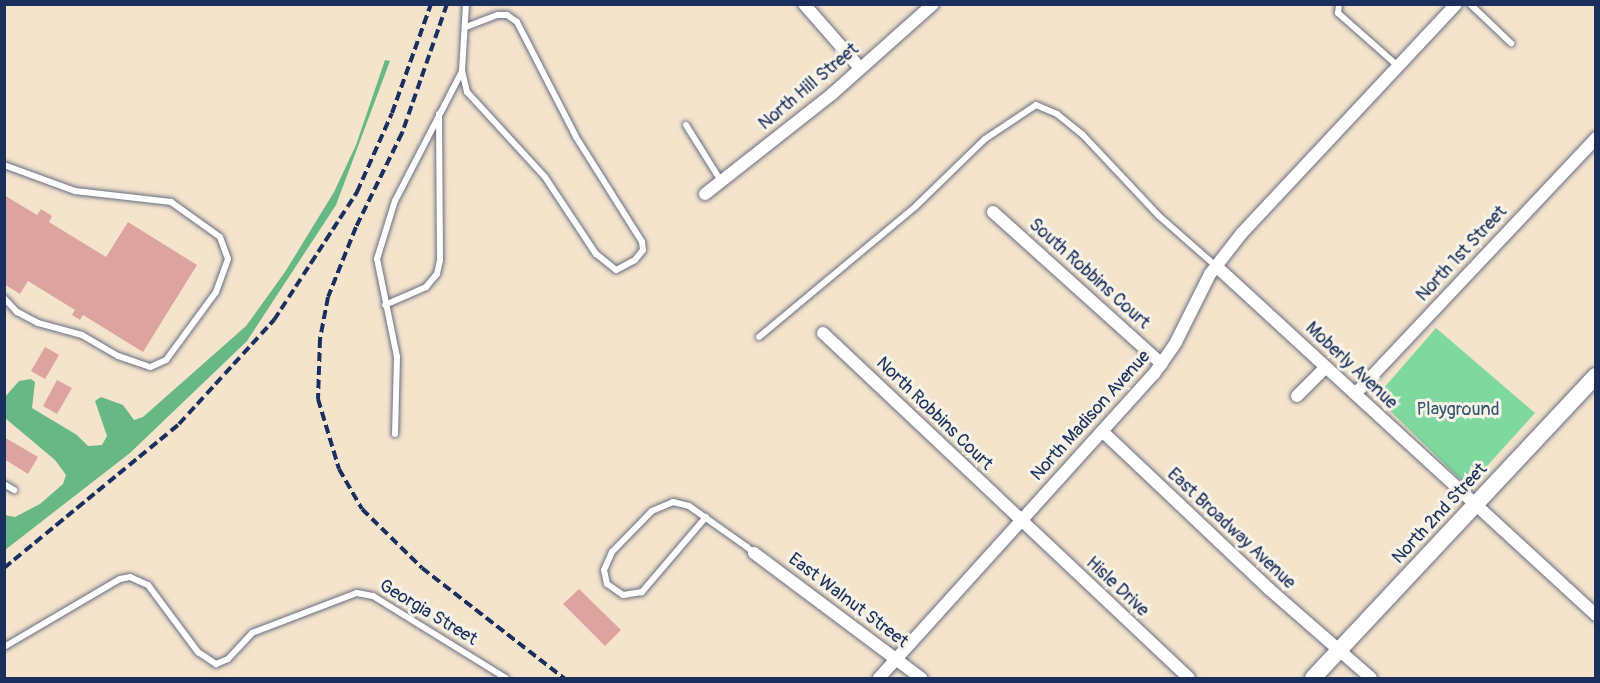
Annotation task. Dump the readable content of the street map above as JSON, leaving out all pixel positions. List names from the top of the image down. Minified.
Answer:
{"streets":{"main road":["North 2nd Street"],"street":["North Hill Street","North 1st Street","South Robbins Court","Moberly Avenue","North Robbins Court","North Madison Avenue","East Broadway Avenue","Hisle Drive","East Walnut Street"],"lane":["Georgia Street"]},"crossings":[["North 1st Street","Moberly Avenue"],["South Robbins Court","North Madison Avenue"],["Moberly Avenue","North Madison Avenue"],["Moberly Avenue","North 2nd Street"],["North Robbins Court","North Madison Avenue"],["North Robbins Court","Hisle Drive"],["North Madison Avenue","East Broadway Avenue"],["North Madison Avenue","Hisle Drive"],["North Madison Avenue","East Walnut Street"],["North 2nd Street","East Broadway Avenue"]],"parks":["Playground"]}
